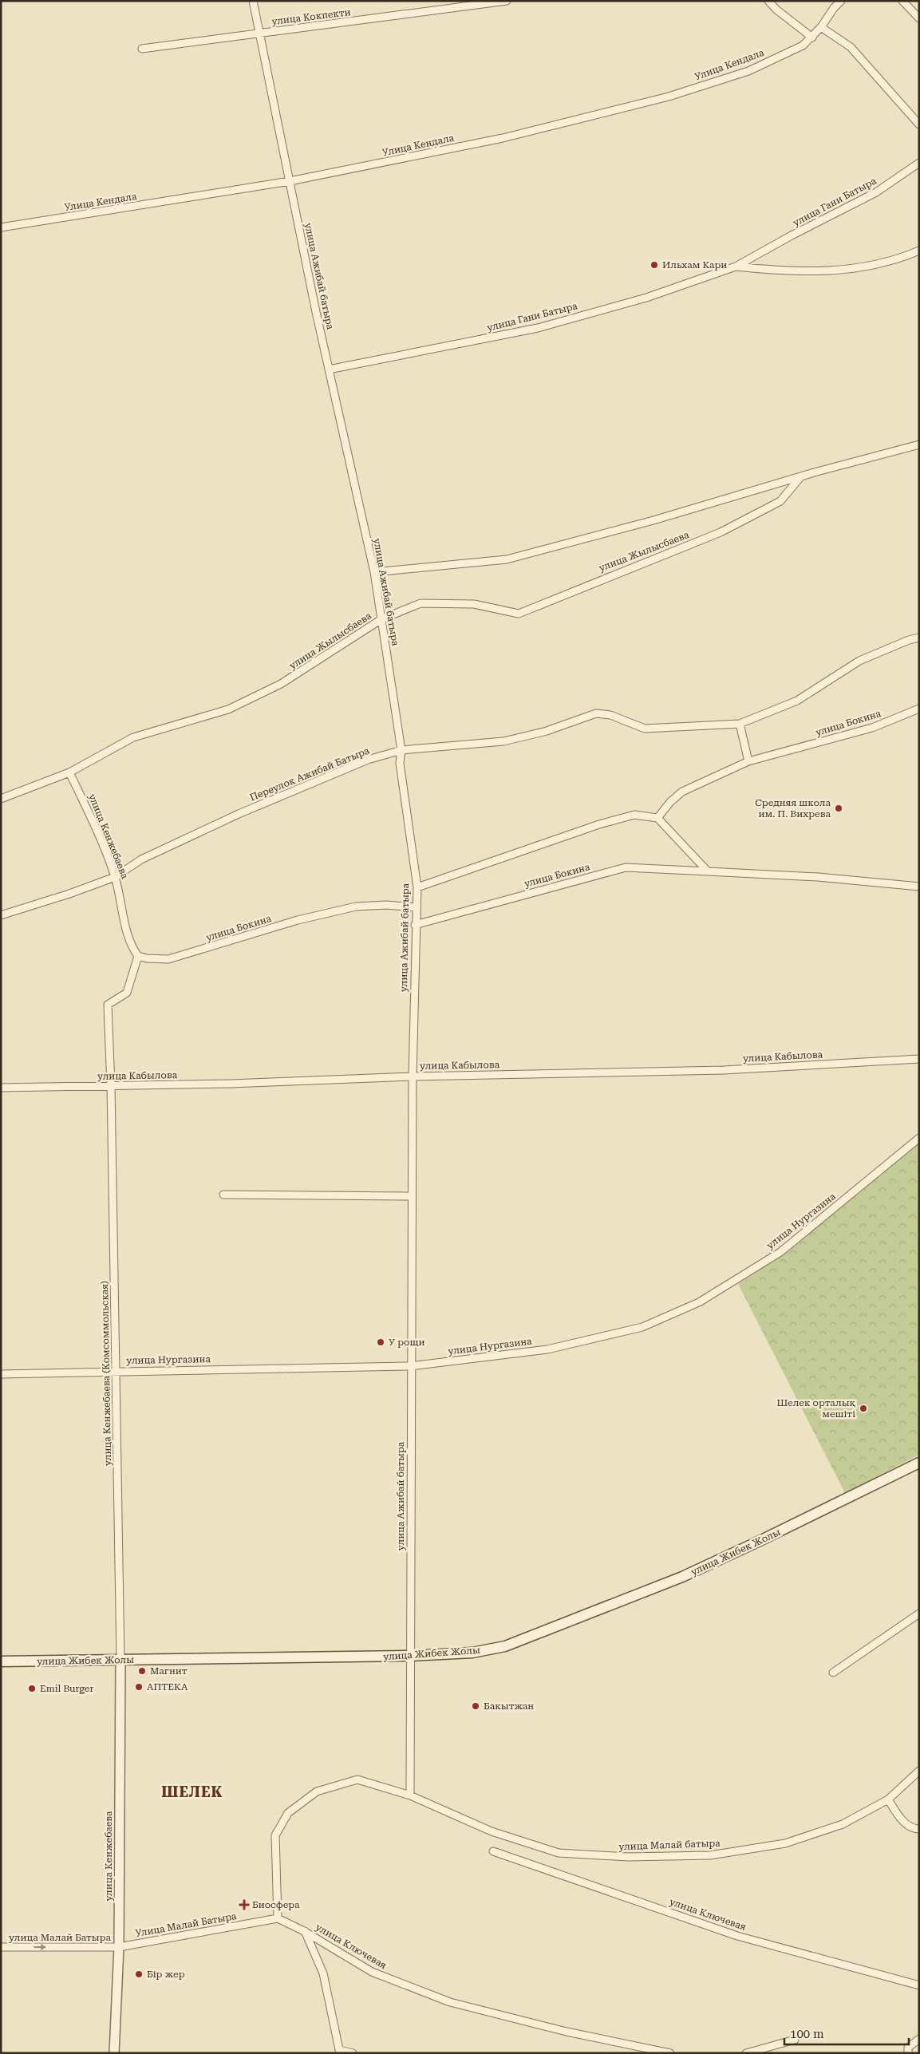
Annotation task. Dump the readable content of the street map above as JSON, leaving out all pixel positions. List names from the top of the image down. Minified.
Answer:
{"streets":{"main road":["улица Жибек Жолы"],"street":["улица Кокпекти","Улица Кендала","улица Гани Батыра","улица Ажибай батыра","улица Жылысбаева","улица Бокина","Переулок Ажибай Батыра","улица Кенжебаева","улица Кабылова","улица Нургазина","улица Кенжебаева (Комсоммольская)","улица Малай батыра","улица Ключевая","Улица Малай Батыра","улица Малай Батыра"]},"crossings":[["улица Кокпекти","улица Ажибай батыра"],["Улица Кендала","улица Ажибай батыра"],["улица Гани Батыра","улица Ажибай батыра"],["улица Ажибай батыра","улица Жылысбаева"],["улица Ажибай батыра","улица Бокина"],["улица Ажибай батыра","Переулок Ажибай Батыра"],["улица Ажибай батыра","улица Кабылова"],["улица Ажибай батыра","улица Нургазина"],["улица Ажибай батыра","улица Жибек Жолы"],["улица Ажибай батыра","улица Малай батыра"],["улица Жылысбаева","улица Кенжебаева"],["улица Бокина","улица Кенжебаева"],["Переулок Ажибай Батыра","улица Кенжебаева"],["улица Кенжебаева","улица Кенжебаева (Комсоммольская)"],["улица Кенжебаева","улица Жибек Жолы"],["улица Кенжебаева","Улица Малай Батыра"],["улица Кенжебаева","улица Малай Батыра"],["улица Кабылова","улица Кенжебаева (Комсоммольская)"],["улица Нургазина","улица Кенжебаева (Комсоммольская)"],["улица Кенжебаева (Комсоммольская)","улица Жибек Жолы"],["улица Ключевая","Улица Малай Батыра"],["Улица Малай Батыра","улица Малай Батыра"]],"one_way":["улица Малай Батыра"],"districts":["ШЕЛЕК"],"places":{"other":["Ильхам Кари","Средняя школа им. П. Вихрева","У рощи","Шелек орталық мешіті","Магнит","АПТЕКА","Emil Burger","Бакытжан","Бір жер"],"health":["Биосфера"]},"scale_bar":"100 m"}
